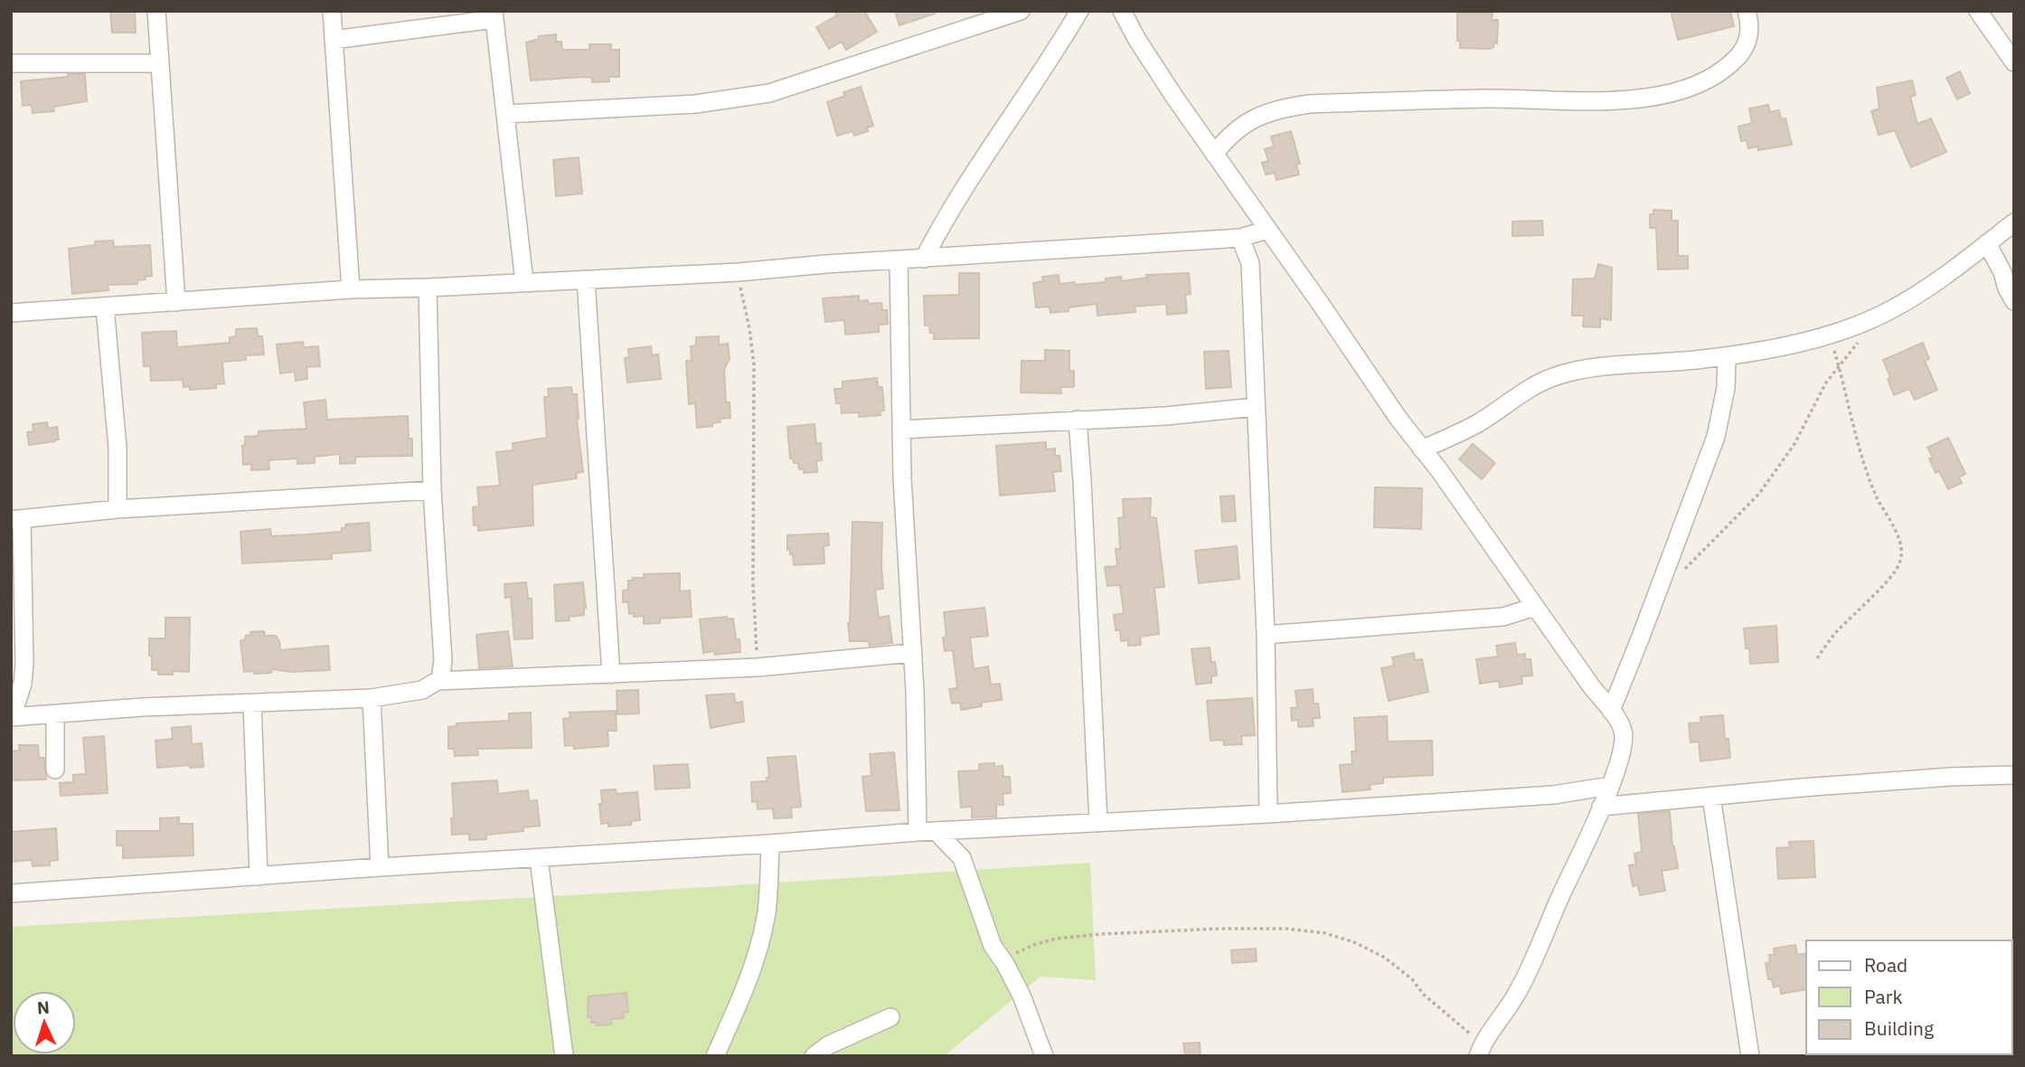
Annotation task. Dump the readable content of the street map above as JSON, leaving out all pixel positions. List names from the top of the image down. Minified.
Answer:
{"legend":["Road","Park","Building"],"north":"top"}
